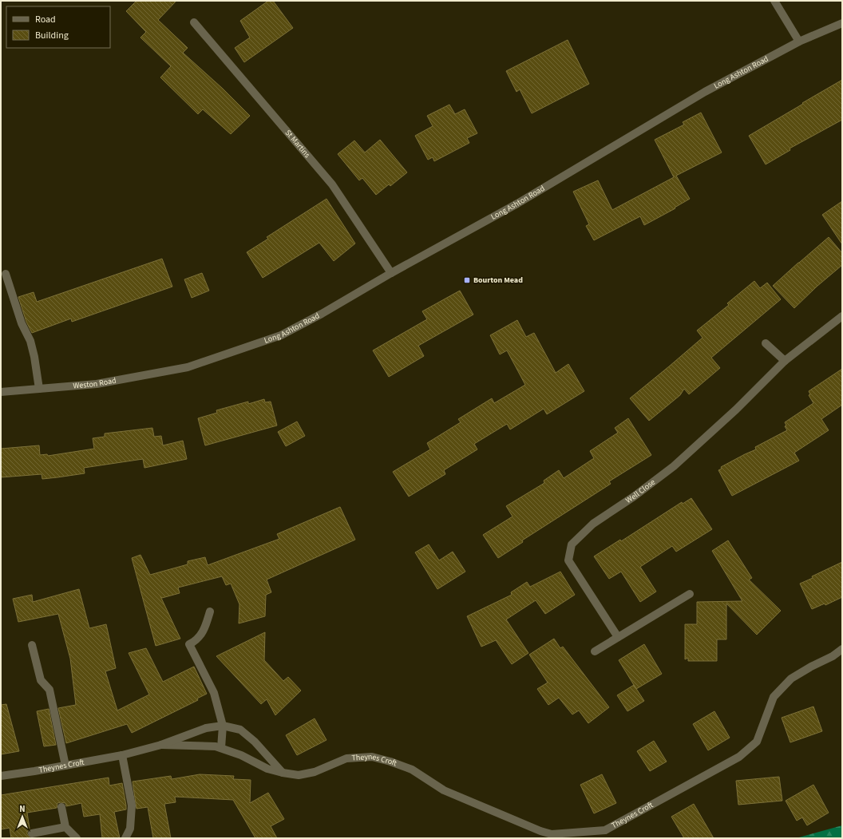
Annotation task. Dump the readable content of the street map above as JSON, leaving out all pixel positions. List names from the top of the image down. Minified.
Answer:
{"streets":{"street":["Long Ashton Road","St Martins","Weston Road","Well Close","Theynes Croft"]},"crossings":[["Long Ashton Road","St Martins"],["Long Ashton Road","Weston Road"]],"places":{"transit":["Bourton Mead"]},"legend":["Road","Building"],"north":"top"}
